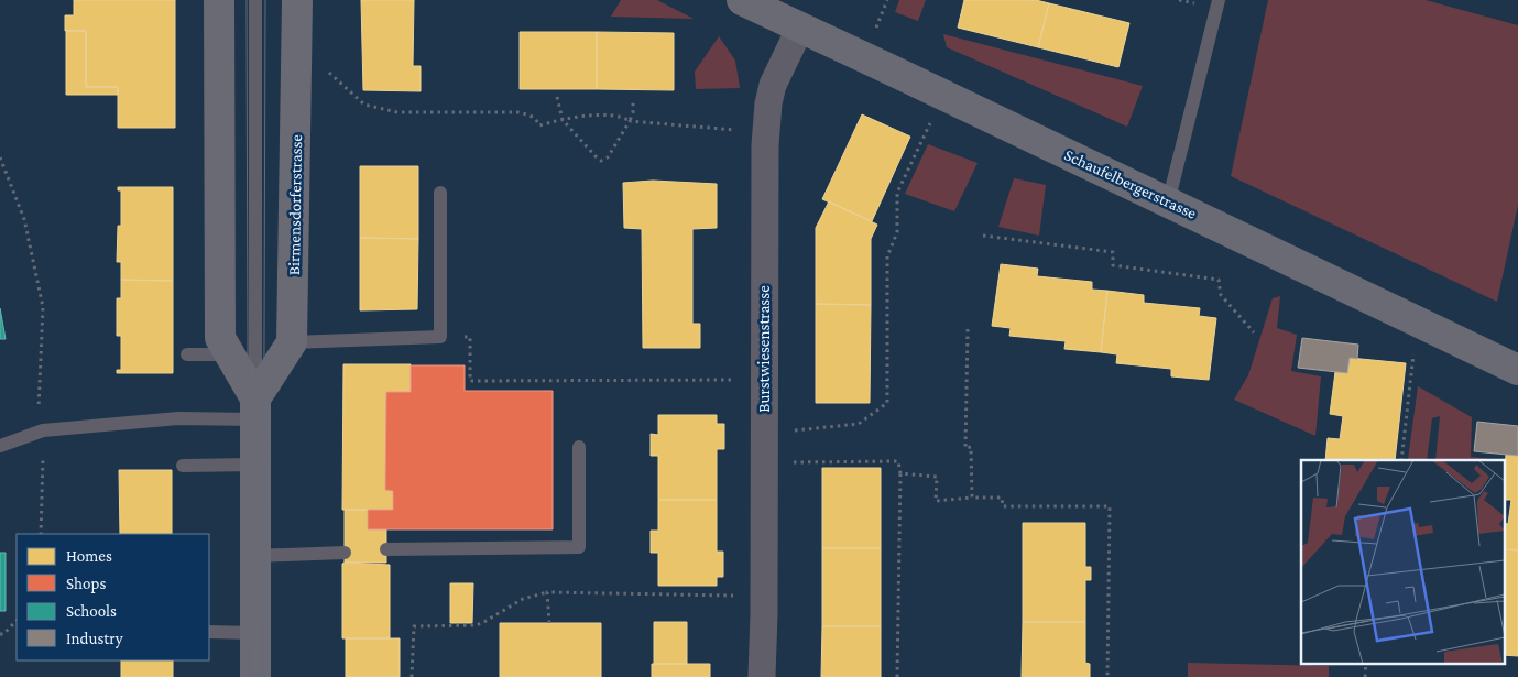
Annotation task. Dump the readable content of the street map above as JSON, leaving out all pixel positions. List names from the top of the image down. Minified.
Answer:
{"streets":{"main road":["Schaufelbergerstrasse","Birmensdorferstrasse"],"street":["Burstwiesenstrasse"]},"crossings":[["Schaufelbergerstrasse","Burstwiesenstrasse"]],"legend":["Homes","Shops","Schools","Industry"]}
